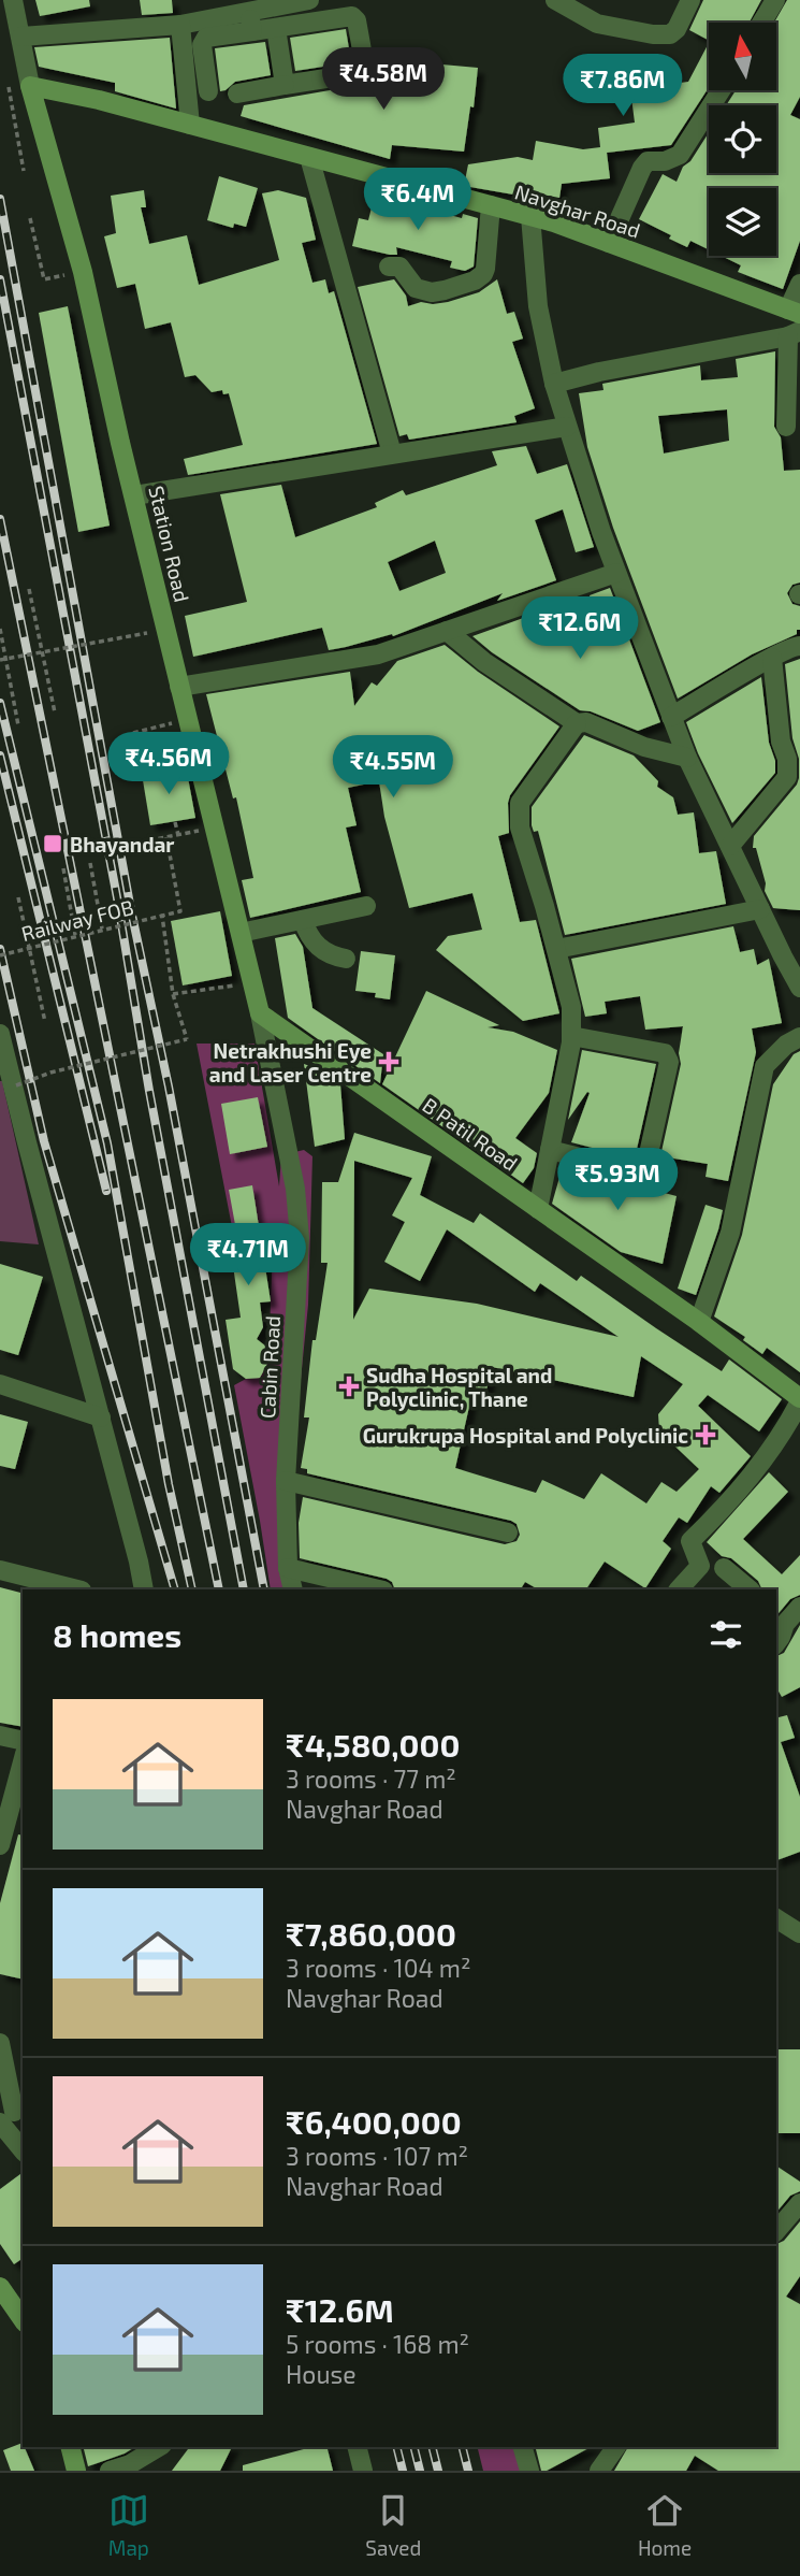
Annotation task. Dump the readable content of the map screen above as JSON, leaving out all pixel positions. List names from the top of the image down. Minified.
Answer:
{"streets":{"main road":["Navghar Road","Station Road","B Patil Road"],"street":["Cabin Road"],"path":["Railway FOB"]},"crossings":[["Navghar Road","Station Road"],["Station Road","B Patil Road"],["Station Road","Cabin Road"],["B Patil Road","Cabin Road"]],"places":{"transit":["Bhayandar"],"health":["Netrakhushi Eye and Laser Centre","Sudha Hospital and Polyclinic, Thane","Gurukrupa Hospital and Polyclinic"]},"north":"top","page":{"price":["₹4.58M","₹7.86M","₹6.4M","₹12.6M","₹4.56M","₹4.55M","₹5.93M","₹4.71M"],"heading":"8 homes","list":[{"name":"₹4,580,000","note":"3 rooms · 77 m² · Navghar Road"},{"name":"₹7,860,000","note":"3 rooms · 104 m² · Navghar Road"},{"name":"₹6,400,000","note":"3 rooms · 107 m² · Navghar Road"},{"name":"₹12.6M","note":"5 rooms · 168 m² · House"}],"tabs":["Map","Saved","Home"]}}
